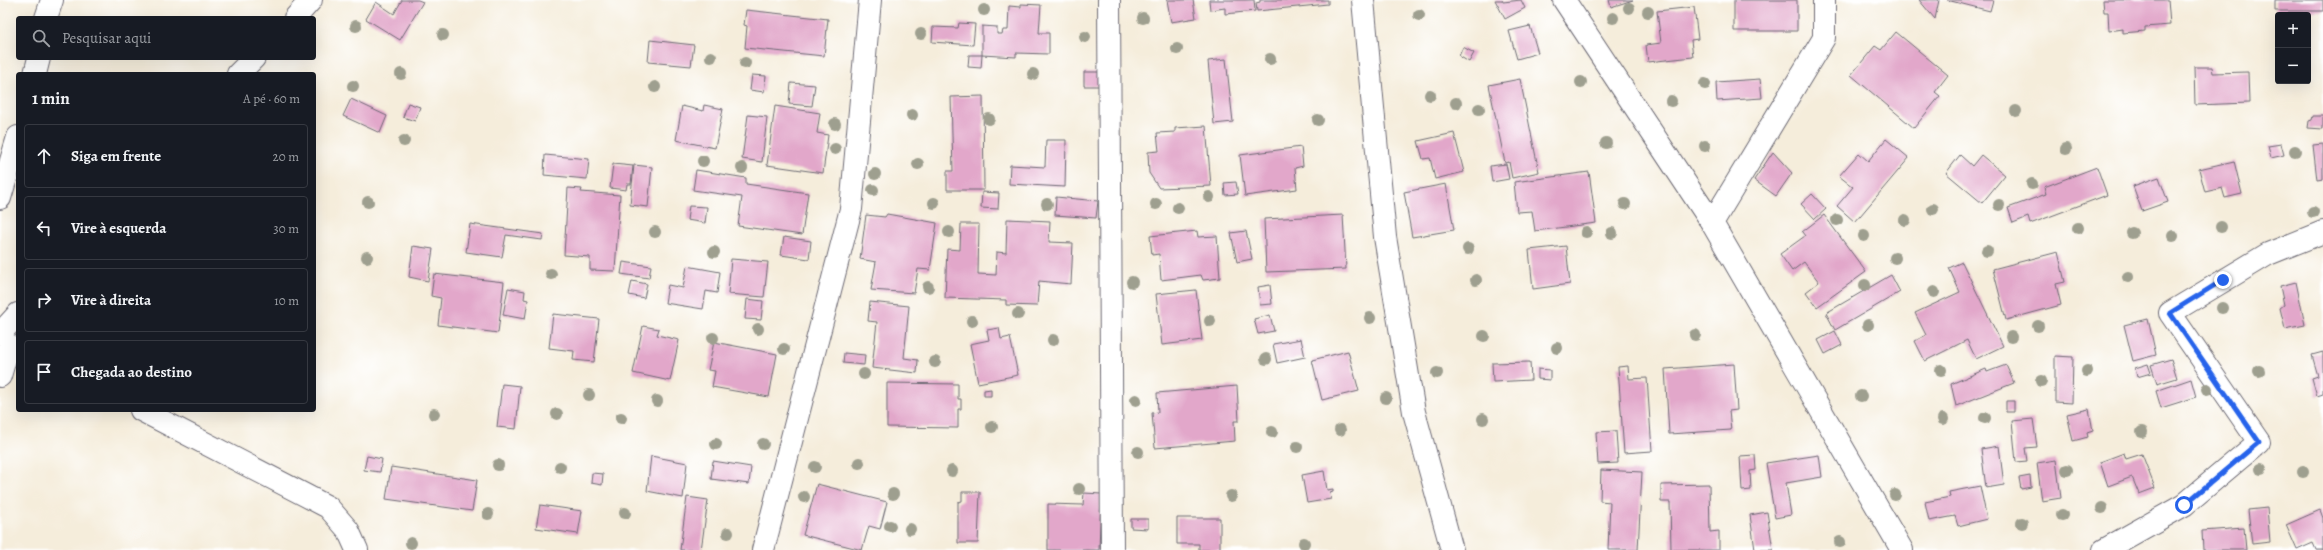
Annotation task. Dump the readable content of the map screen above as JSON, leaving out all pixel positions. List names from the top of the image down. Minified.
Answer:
{"page":{"map_buttons":["+","−"],"search":"Pesquisar aqui","heading":["1 min","A pé · 60 m"],"list":[["Siga em frente","20 m"],["Vire à esquerda","30 m"],["Vire à direita","10 m"],"Chegada ao destino"]}}
